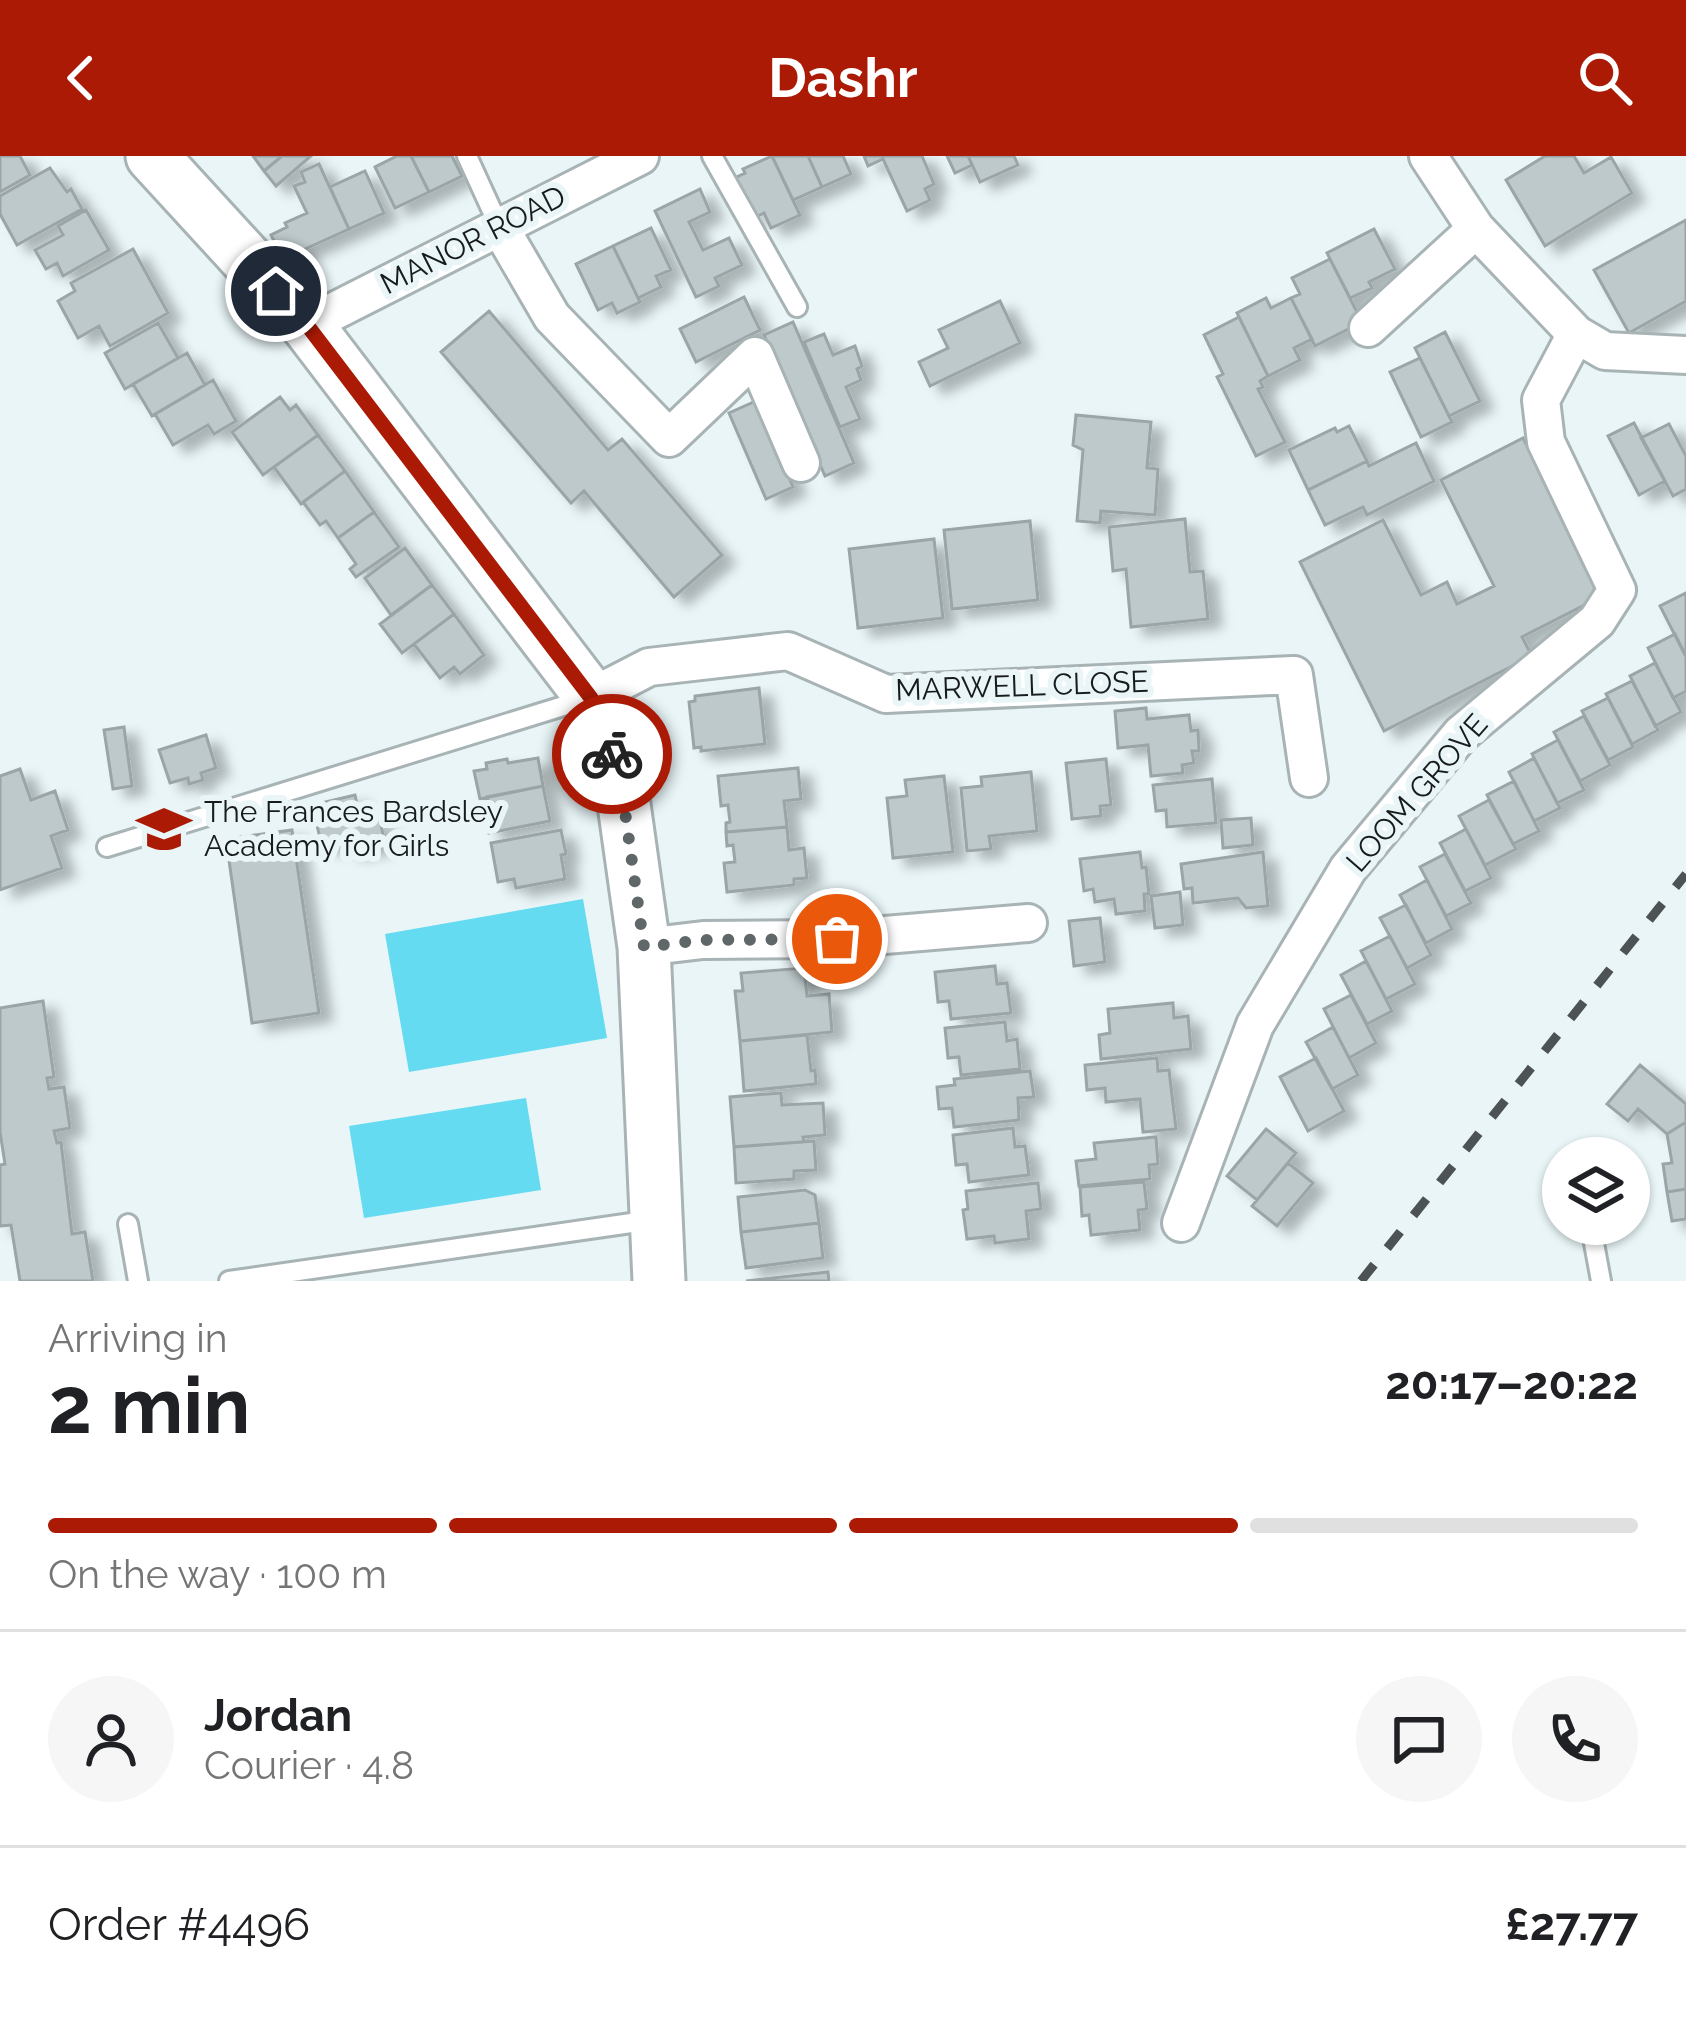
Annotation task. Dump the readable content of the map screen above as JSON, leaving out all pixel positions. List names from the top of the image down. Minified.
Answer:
{"streets":{"street":["MANOR ROAD","MARWELL CLOSE","LOOM GROVE"]},"places":{"school or university":["The Frances Bardsley Academy for Girls"]},"page":{"header":"Dashr","heading":["2 min","Arriving in","20:17–20:22"],"panel":["Jordan","Courier · 4.8","Order #4496","£27.77"],"bar":"On the way · 100 m"}}
